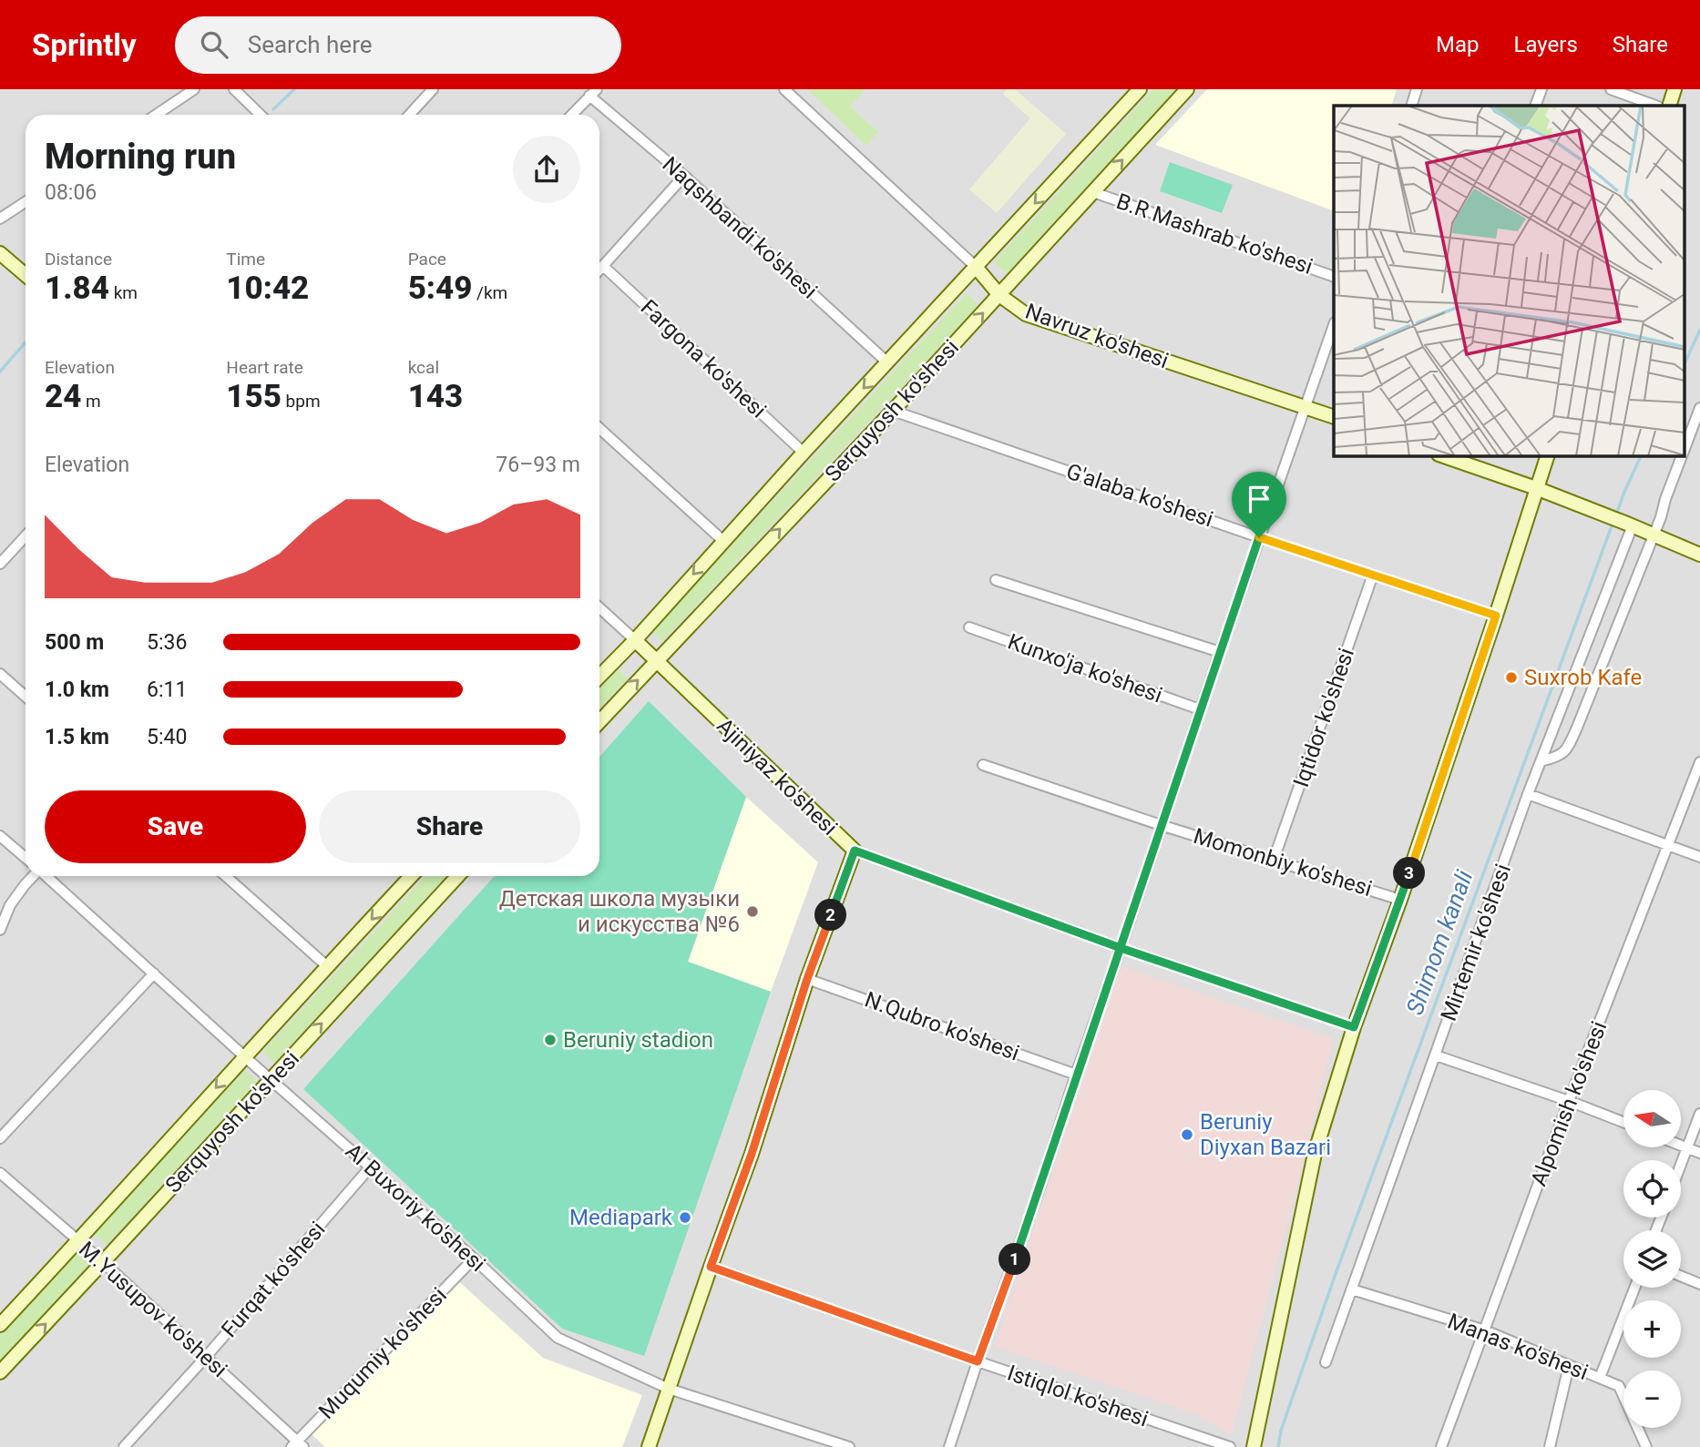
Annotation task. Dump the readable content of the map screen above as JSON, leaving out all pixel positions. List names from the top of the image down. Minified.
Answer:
{"streets":{"street":["Naqshbandi ko'shesi","B.R Mashrab ko'shesi","Navruz ko'shesi","Fargona ko'shesi","Serquyosh ko'shesi","G'alaba ko'shesi","Kunxo'ja ko'shesi","Iqtidor ko'shesi","Ajiniyaz ko'shesi","Momonbiy ko'shesi","Mirtemir ko'shesi","N.Qubro ko'shesi","Alpomish ko'shesi","Al Buxoriy ko'shesi","Furqat ko'shesi","M.Yusupov ko'shesi","Manas ko'shesi","Muqumiy ko'shesi","Istiqlol ko'shesi"]},"crossings":[["Naqshbandi ko'shesi","Serquyosh ko'shesi"],["B.R Mashrab ko'shesi","Serquyosh ko'shesi"],["Navruz ko'shesi","Serquyosh ko'shesi"],["Fargona ko'shesi","Serquyosh ko'shesi"],["Serquyosh ko'shesi","G'alaba ko'shesi"],["Serquyosh ko'shesi","Ajiniyaz ko'shesi"],["Serquyosh ko'shesi","Al Buxoriy ko'shesi"],["Serquyosh ko'shesi","M.Yusupov ko'shesi"],["G'alaba ko'shesi","Iqtidor ko'shesi"],["Iqtidor ko'shesi","Momonbiy ko'shesi"],["Mirtemir ko'shesi","Manas ko'shesi"],["Alpomish ko'shesi","Manas ko'shesi"],["Al Buxoriy ko'shesi","Furqat ko'shesi"],["Al Buxoriy ko'shesi","Muqumiy ko'shesi"],["Furqat ko'shesi","M.Yusupov ko'shesi"],["M.Yusupov ko'shesi","Muqumiy ko'shesi"]],"water":["Shimom kanali"],"places":["Suxrob Kafe","Детская школа музыки и искусства №6","Beruniy stadion","Beruniy Diyxan Bazari","Mediapark"],"north":"left","page":{"header":"Sprintly","search":"Search here","nav":["Map","Layers","Share"],"heading":["Morning run","08:06"],"stats":[["Distance","1.84 km"],["Time","10:42"],["Pace","5:49 /km"],["Elevation","24 m"],["Heart rate","155 bpm"],["kcal","143"]],"chart":["Elevation","76–93 m"],"list":[{"name":"500 m","note":"5:36"},{"name":"1.0 km","note":"6:11"},{"name":"1.5 km","note":"5:40"}],"buttons":["Save","Share"],"pins":["3","2","1"],"map_buttons":["+","−"]}}
